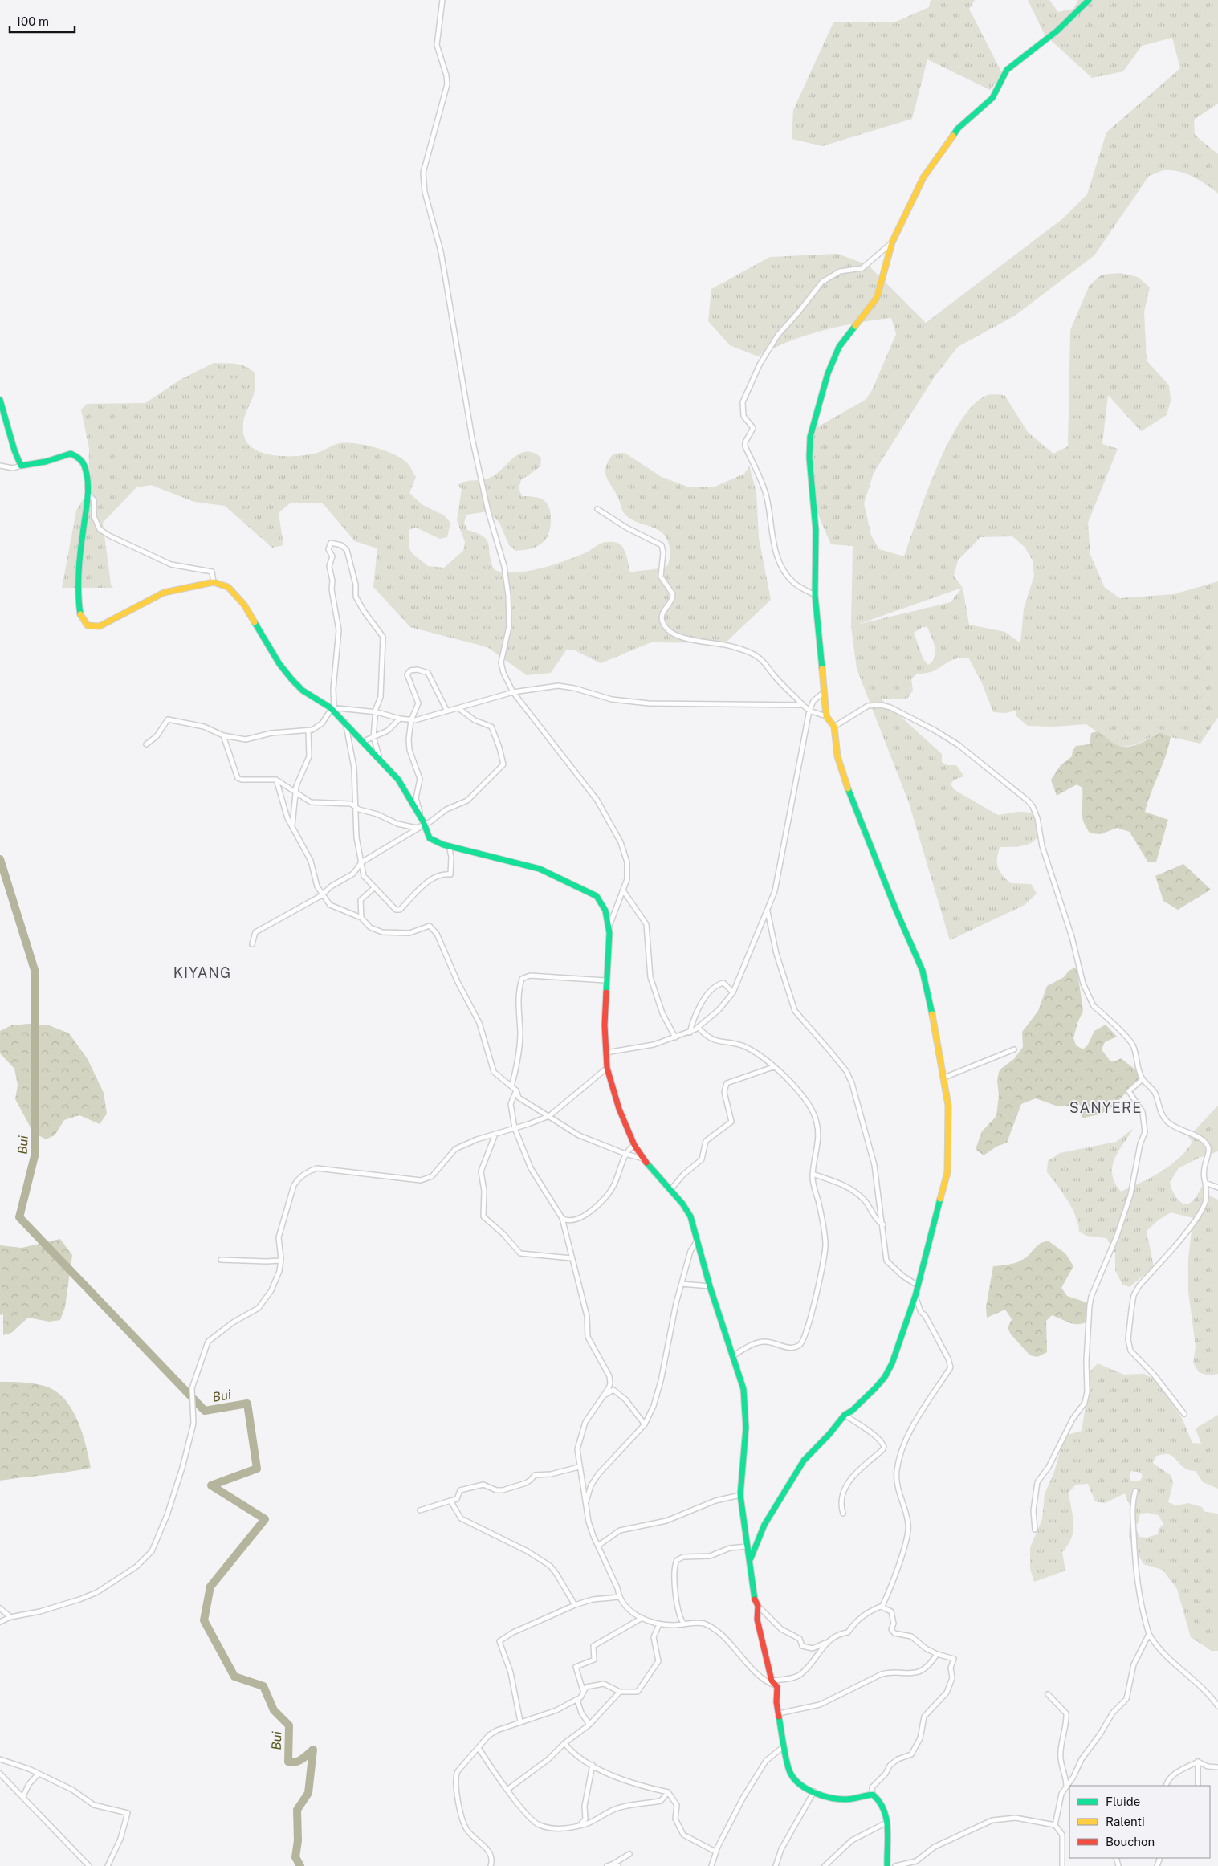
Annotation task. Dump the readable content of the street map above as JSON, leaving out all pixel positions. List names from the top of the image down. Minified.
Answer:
{"districts":["KIYANG","SANYERE"],"water":["Bui"],"legend":["Fluide","Ralenti","Bouchon"],"scale_bar":"100 m"}
